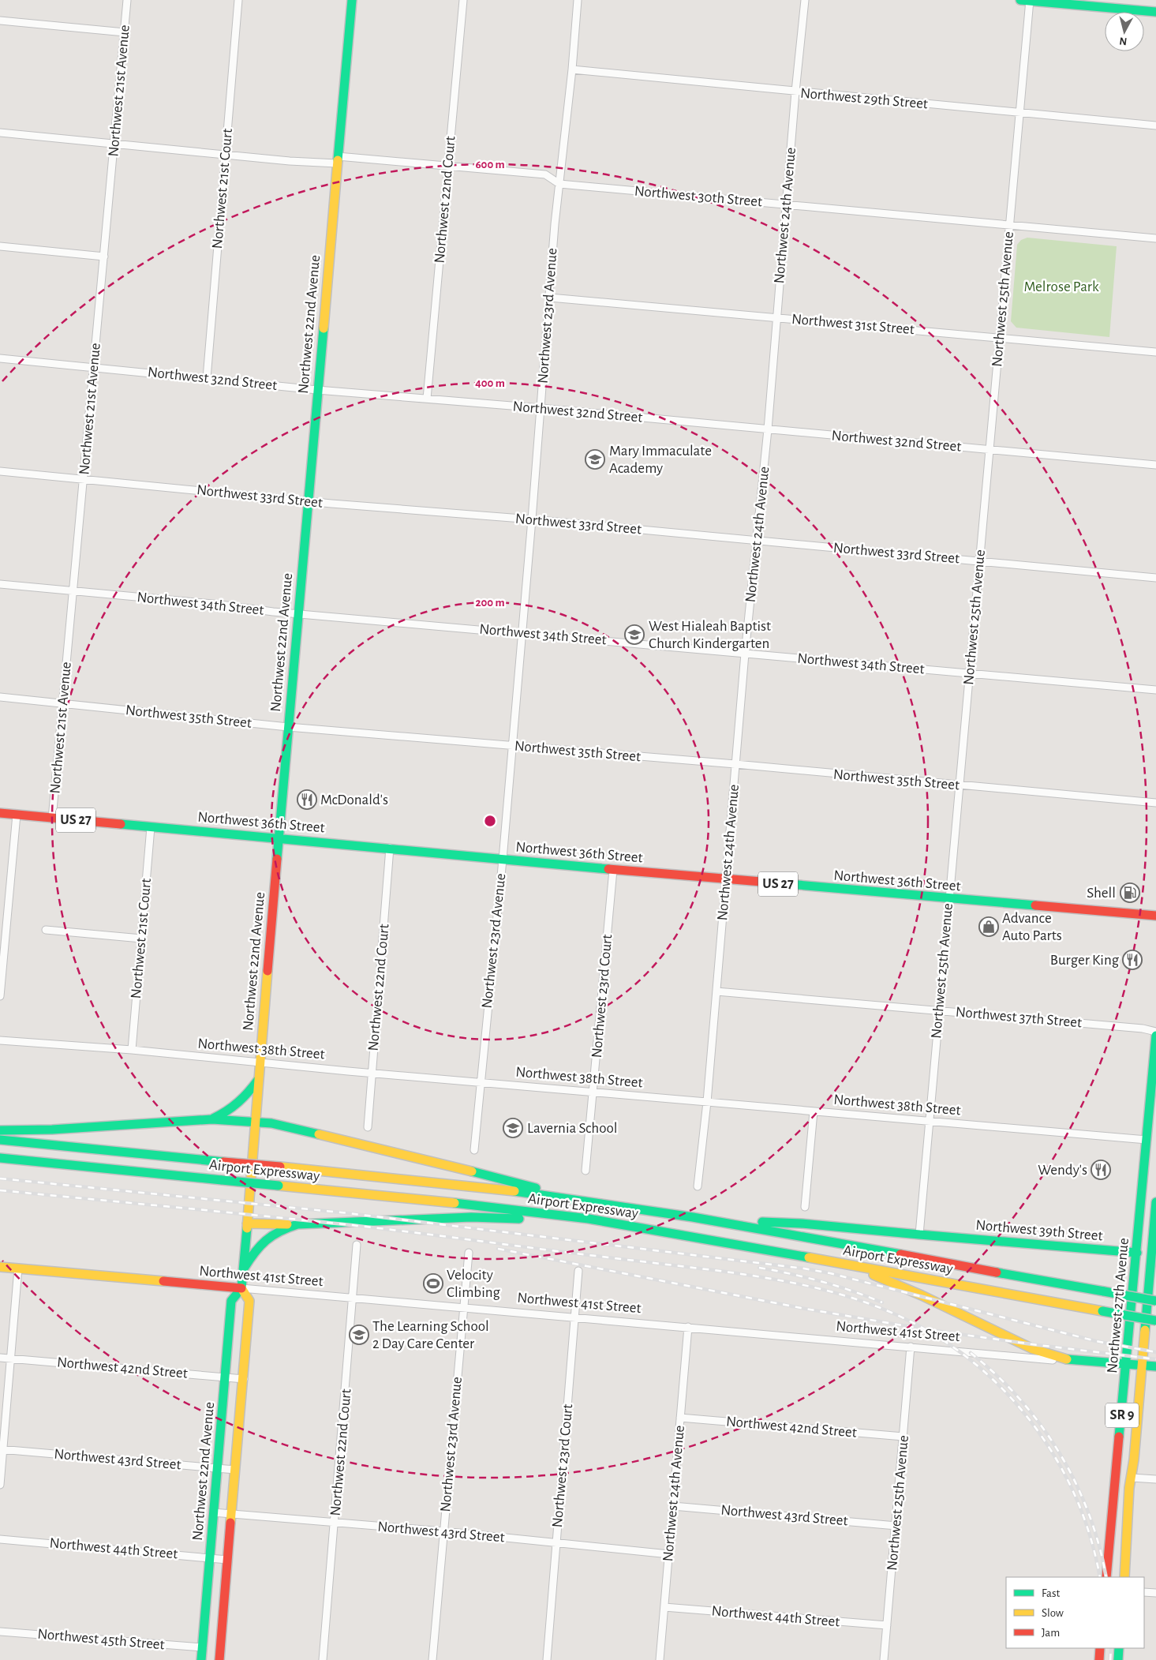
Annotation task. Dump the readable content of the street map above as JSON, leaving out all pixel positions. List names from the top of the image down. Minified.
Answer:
{"streets":{"main road":["Northwest 22nd Avenue","US 27","Northwest 36th Street","Airport Expressway","Northwest 39th Street","Northwest 41st Street","Northwest 27th Avenue","SR 9"],"street":["Northwest 21st Avenue","Northwest 29th Street","Northwest 21st Court","Northwest 30th Street","Northwest 22nd Court","Northwest 24th Avenue","Northwest 25th Avenue","Northwest 23rd Avenue","Northwest 31st Street","Northwest 32nd Street","Northwest 33rd Street","Northwest 34th Street","Northwest 35th Street","Northwest 23rd Court","Northwest 37th Street","Northwest 38th Street","Northwest 42nd Street","Northwest 43rd Street","Northwest 44th Street","Northwest 45th Street"]},"crossings":[["Northwest 21st Avenue","Northwest 30th Street"],["Northwest 21st Avenue","Northwest 32nd Street"],["Northwest 21st Avenue","Northwest 33rd Street"],["Northwest 21st Avenue","Northwest 34th Street"],["Northwest 21st Avenue","Northwest 35th Street"],["Northwest 21st Avenue","Northwest 36th Street"],["Northwest 29th Street","Northwest 24th Avenue"],["Northwest 29th Street","Northwest 25th Avenue"],["Northwest 29th Street","Northwest 23rd Avenue"],["Northwest 21st Court","Northwest 30th Street"],["Northwest 21st Court","Northwest 32nd Street"],["Northwest 21st Court","Northwest 36th Street"],["Northwest 21st Court","Northwest 38th Street"],["Northwest 30th Street","Northwest 22nd Court"],["Northwest 30th Street","Northwest 24th Avenue"],["Northwest 30th Street","Northwest 25th Avenue"],["Northwest 30th Street","Northwest 23rd Avenue"],["Northwest 30th Street","Northwest 22nd Avenue"],["Northwest 22nd Court","Northwest 32nd Street"],["Northwest 22nd Court","Northwest 36th Street"],["Northwest 22nd Court","Northwest 38th Street"],["Northwest 22nd Court","Northwest 41st Street"],["Northwest 22nd Court","Northwest 43rd Street"],["Northwest 24th Avenue","Northwest 31st Street"],["Northwest 24th Avenue","Northwest 32nd Street"],["Northwest 24th Avenue","Northwest 33rd Street"],["Northwest 24th Avenue","Northwest 34th Street"],["Northwest 24th Avenue","Northwest 35th Street"],["Northwest 24th Avenue","Northwest 36th Street"],["Northwest 24th Avenue","Northwest 37th Street"],["Northwest 24th Avenue","Northwest 38th Street"],["Northwest 24th Avenue","Northwest 41st Street"],["Northwest 24th Avenue","Northwest 42nd Street"],["Northwest 24th Avenue","Northwest 43rd Street"],["Northwest 24th Avenue","Northwest 44th Street"],["Northwest 25th Avenue","Northwest 31st Street"],["Northwest 25th Avenue","Northwest 32nd Street"],["Northwest 25th Avenue","Northwest 33rd Street"],["Northwest 25th Avenue","Northwest 34th Street"],["Northwest 25th Avenue","Northwest 35th Street"],["Northwest 25th Avenue","Northwest 36th Street"],["Northwest 25th Avenue","Northwest 37th Street"],["Northwest 25th Avenue","Northwest 38th Street"],["Northwest 25th Avenue","Northwest 39th Street"],["Northwest 25th Avenue","Northwest 41st Street"],["Northwest 25th Avenue","Northwest 42nd Street"],["Northwest 25th Avenue","Northwest 43rd Street"],["Northwest 25th Avenue","Northwest 44th Street"],["Northwest 23rd Avenue","Northwest 31st Street"],["Northwest 23rd Avenue","Northwest 32nd Street"],["Northwest 23rd Avenue","Northwest 33rd Street"],["Northwest 23rd Avenue","Northwest 34th Street"],["Northwest 23rd Avenue","Northwest 35th Street"],["Northwest 23rd Avenue","Northwest 36th Street"],["Northwest 23rd Avenue","Northwest 38th Street"],["Northwest 23rd Avenue","Northwest 41st Street"],["Northwest 23rd Avenue","Northwest 43rd Street"],["Northwest 22nd Avenue","Northwest 32nd Street"],["Northwest 22nd Avenue","Northwest 33rd Street"],["Northwest 22nd Avenue","Northwest 34th Street"],["Northwest 22nd Avenue","Northwest 35th Street"],["Northwest 22nd Avenue","Northwest 36th Street"],["Northwest 22nd Avenue","Northwest 38th Street"],["Northwest 22nd Avenue","Northwest 41st Street"],["Northwest 22nd Avenue","Northwest 42nd Street"],["Northwest 22nd Avenue","Northwest 43rd Street"],["Northwest 22nd Avenue","Northwest 44th Street"],["Northwest 22nd Avenue","Northwest 45th Street"],["Northwest 36th Street","Northwest 23rd Court"],["Northwest 23rd Court","Northwest 38th Street"],["Northwest 23rd Court","Northwest 41st Street"],["Northwest 23rd Court","Northwest 43rd Street"],["Northwest 38th Street","Northwest 27th Avenue"],["Airport Expressway","Northwest 39th Street"],["Northwest 39th Street","Northwest 27th Avenue"],["Northwest 41st Street","Northwest 27th Avenue"]],"parks":["Melrose Park"],"places":{"school or university":["Mary Immaculate Academy","West Hialeah Baptist Church Kindergarten","Lavernia School","The Learning School 2 Day Care Center"],"restaurant":["McDonald's","Burger King","Wendy's"],"fuel station":["Shell"],"shop":["Advance Auto Parts"],"sports":["Velocity Climbing"]},"legend":["Fast","Slow","Jam"],"north":"bottom","rings":["600 m","400 m","200 m"]}
